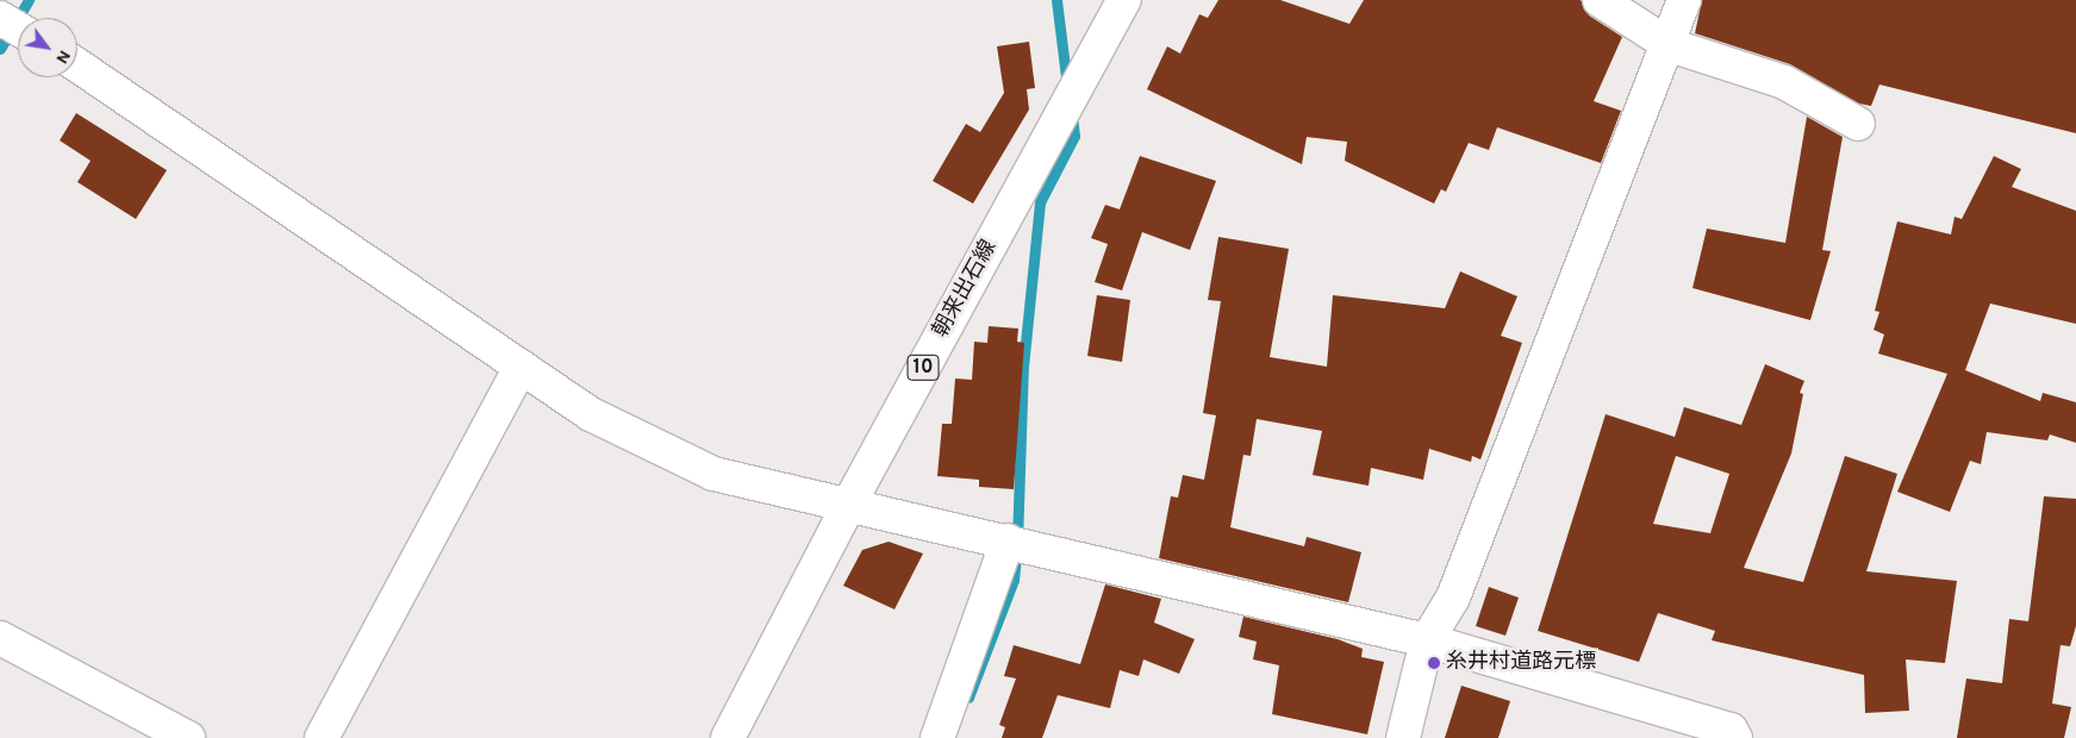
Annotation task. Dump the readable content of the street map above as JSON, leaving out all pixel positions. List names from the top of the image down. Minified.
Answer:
{"streets":{"street":["朝来出石線","10"]},"places":["糸井村道路元標"],"north":"bottom right"}
